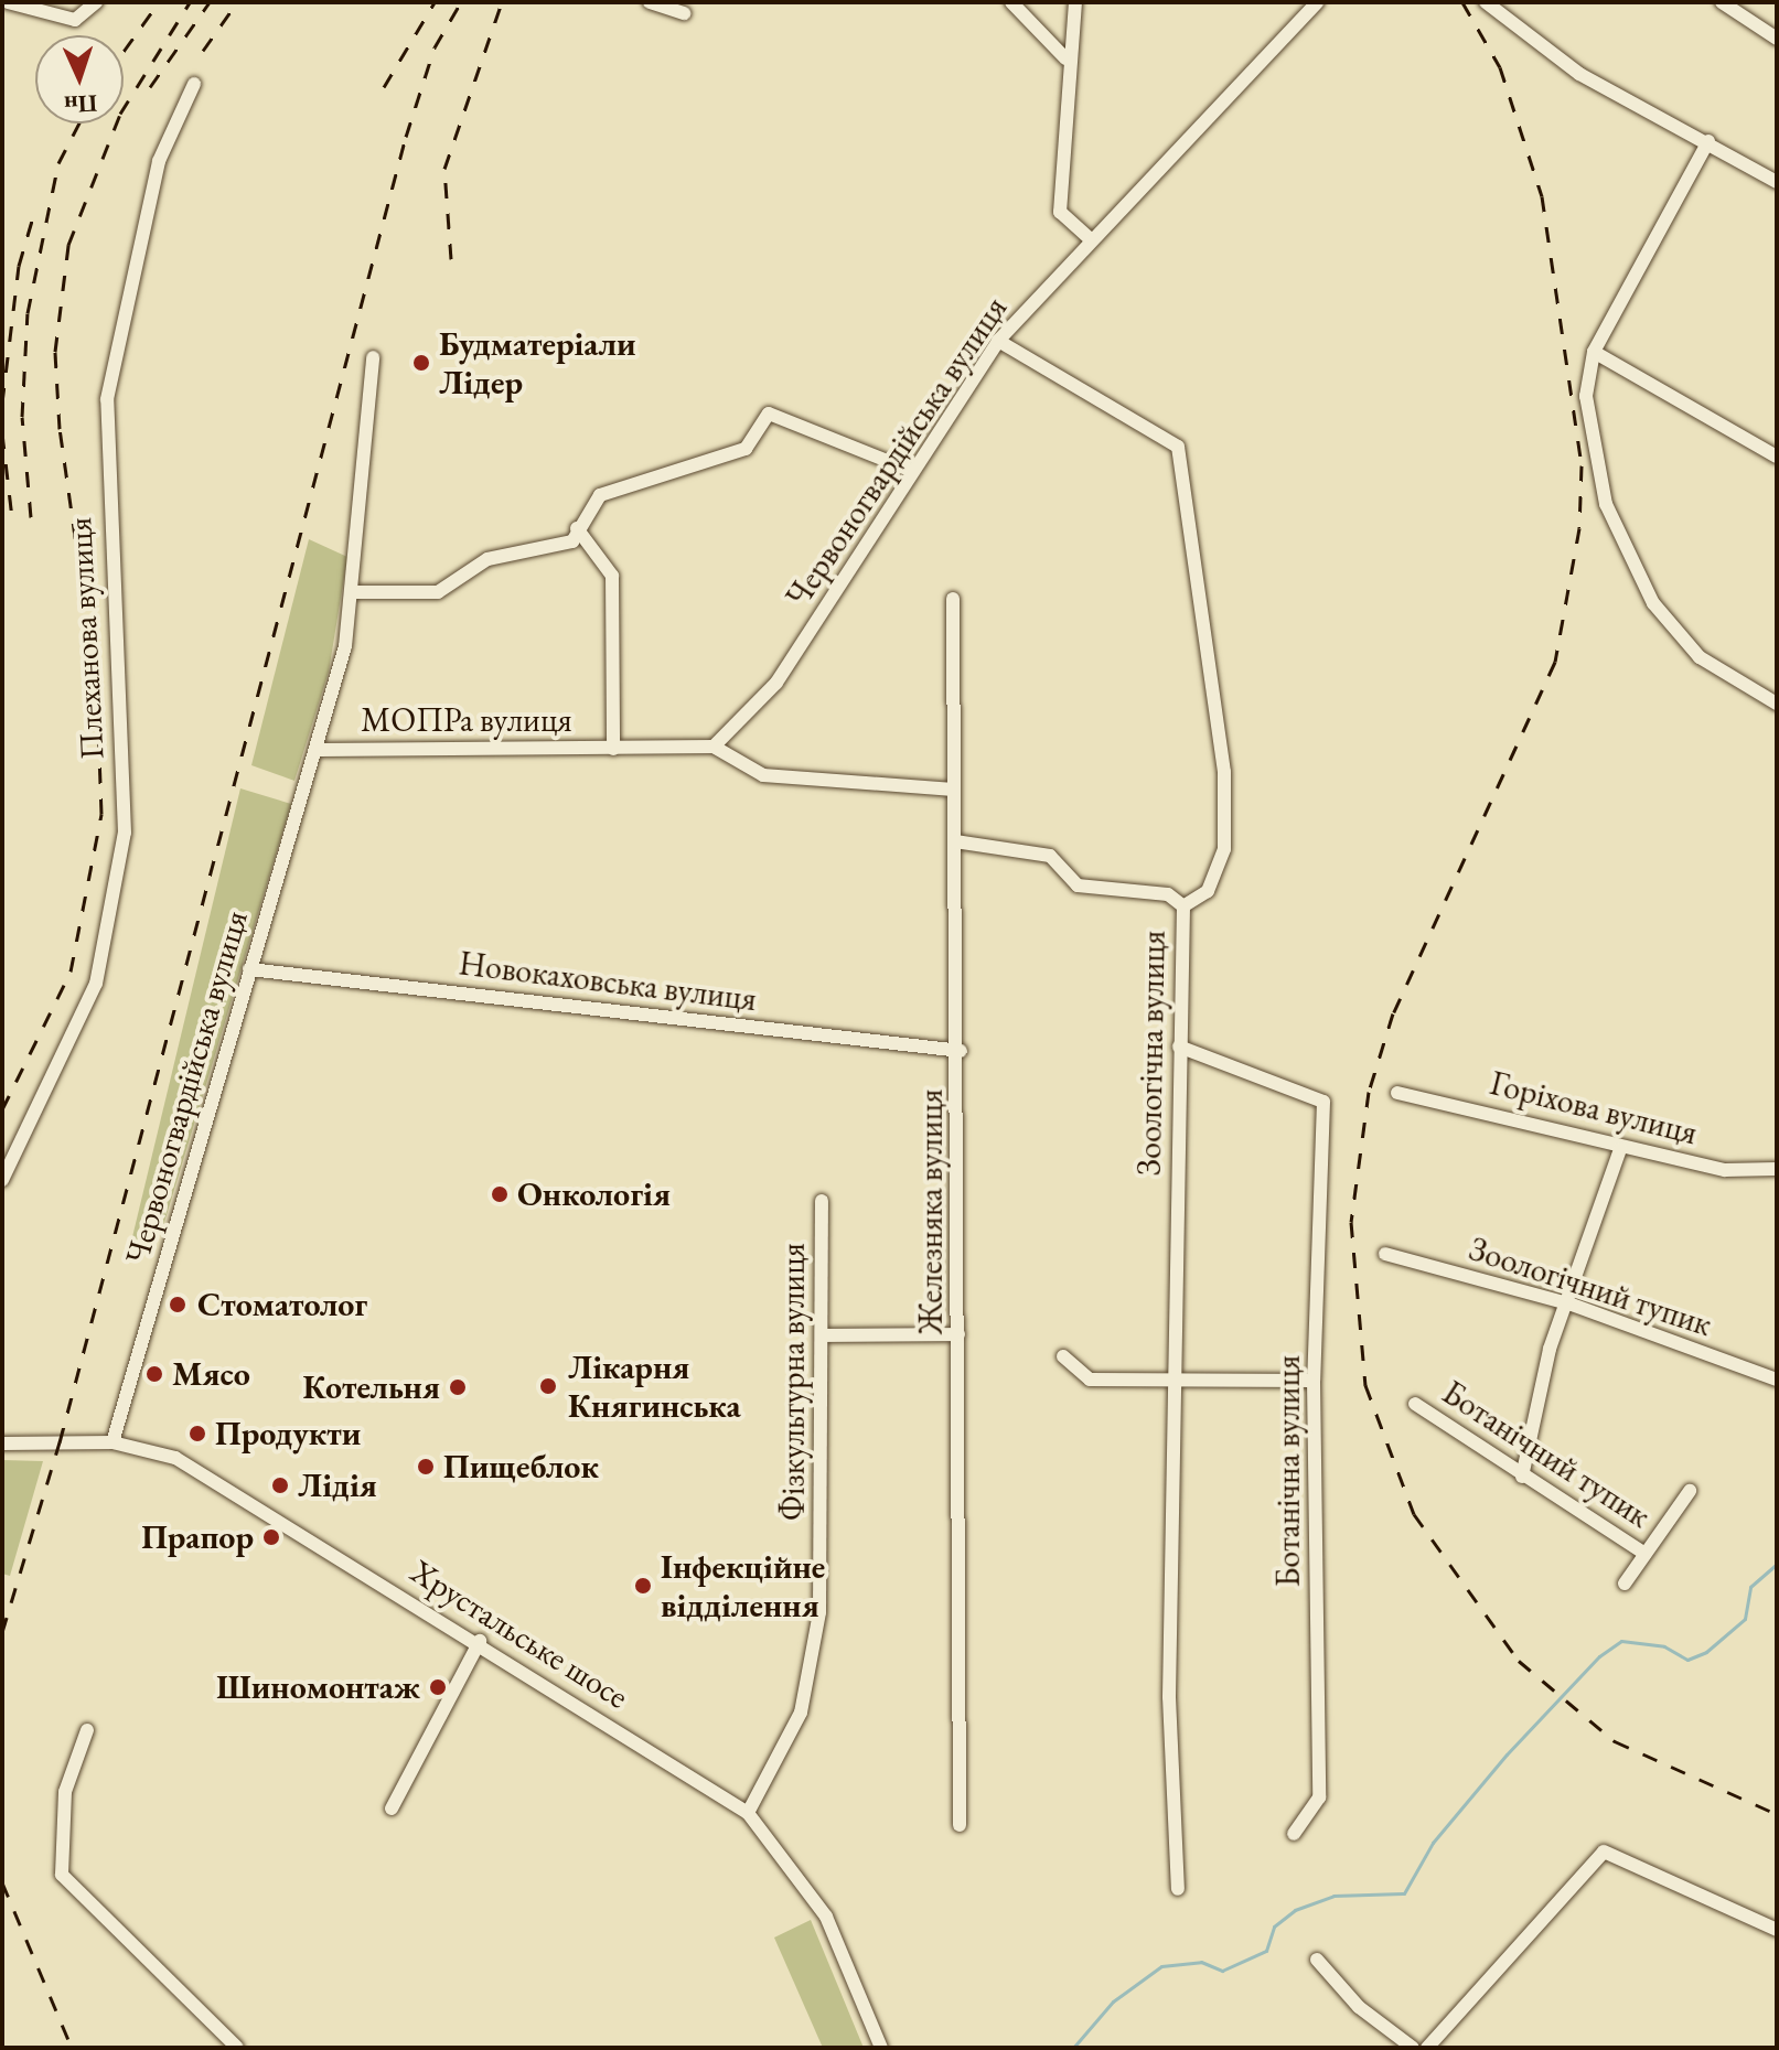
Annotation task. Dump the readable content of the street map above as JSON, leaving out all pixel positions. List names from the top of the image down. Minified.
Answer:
{"streets":{"street":["Червоногвардійська вулиця","Плеханова вулиця","МОПРа вулиця","Новокаховська вулиця","Зоологічна вулиця","Горіхова вулиця","Железняка вулиця","Зоологічний тупик","Фізкультурна вулиця","Ботанічний тупик","Ботанічна вулиця","Хрустальське шосе"]},"crossings":[["Червоногвардійська вулиця","МОПРа вулиця"],["Червоногвардійська вулиця","Новокаховська вулиця"],["Червоногвардійська вулиця","Зоологічна вулиця"],["Червоногвардійська вулиця","Хрустальське шосе"],["Новокаховська вулиця","Железняка вулиця"],["Зоологічна вулиця","Ботанічна вулиця"],["Фізкультурна вулиця","Хрустальське шосе"]],"places":["Будматеріали Лідер","Онкологія","Стоматолог","Мясо","Лікарня Княгинська","Котельня","Продукти","Пищеблок","Лідія","Прапор","Інфекційне відділення","Шиномонтаж"],"north":"bottom"}
